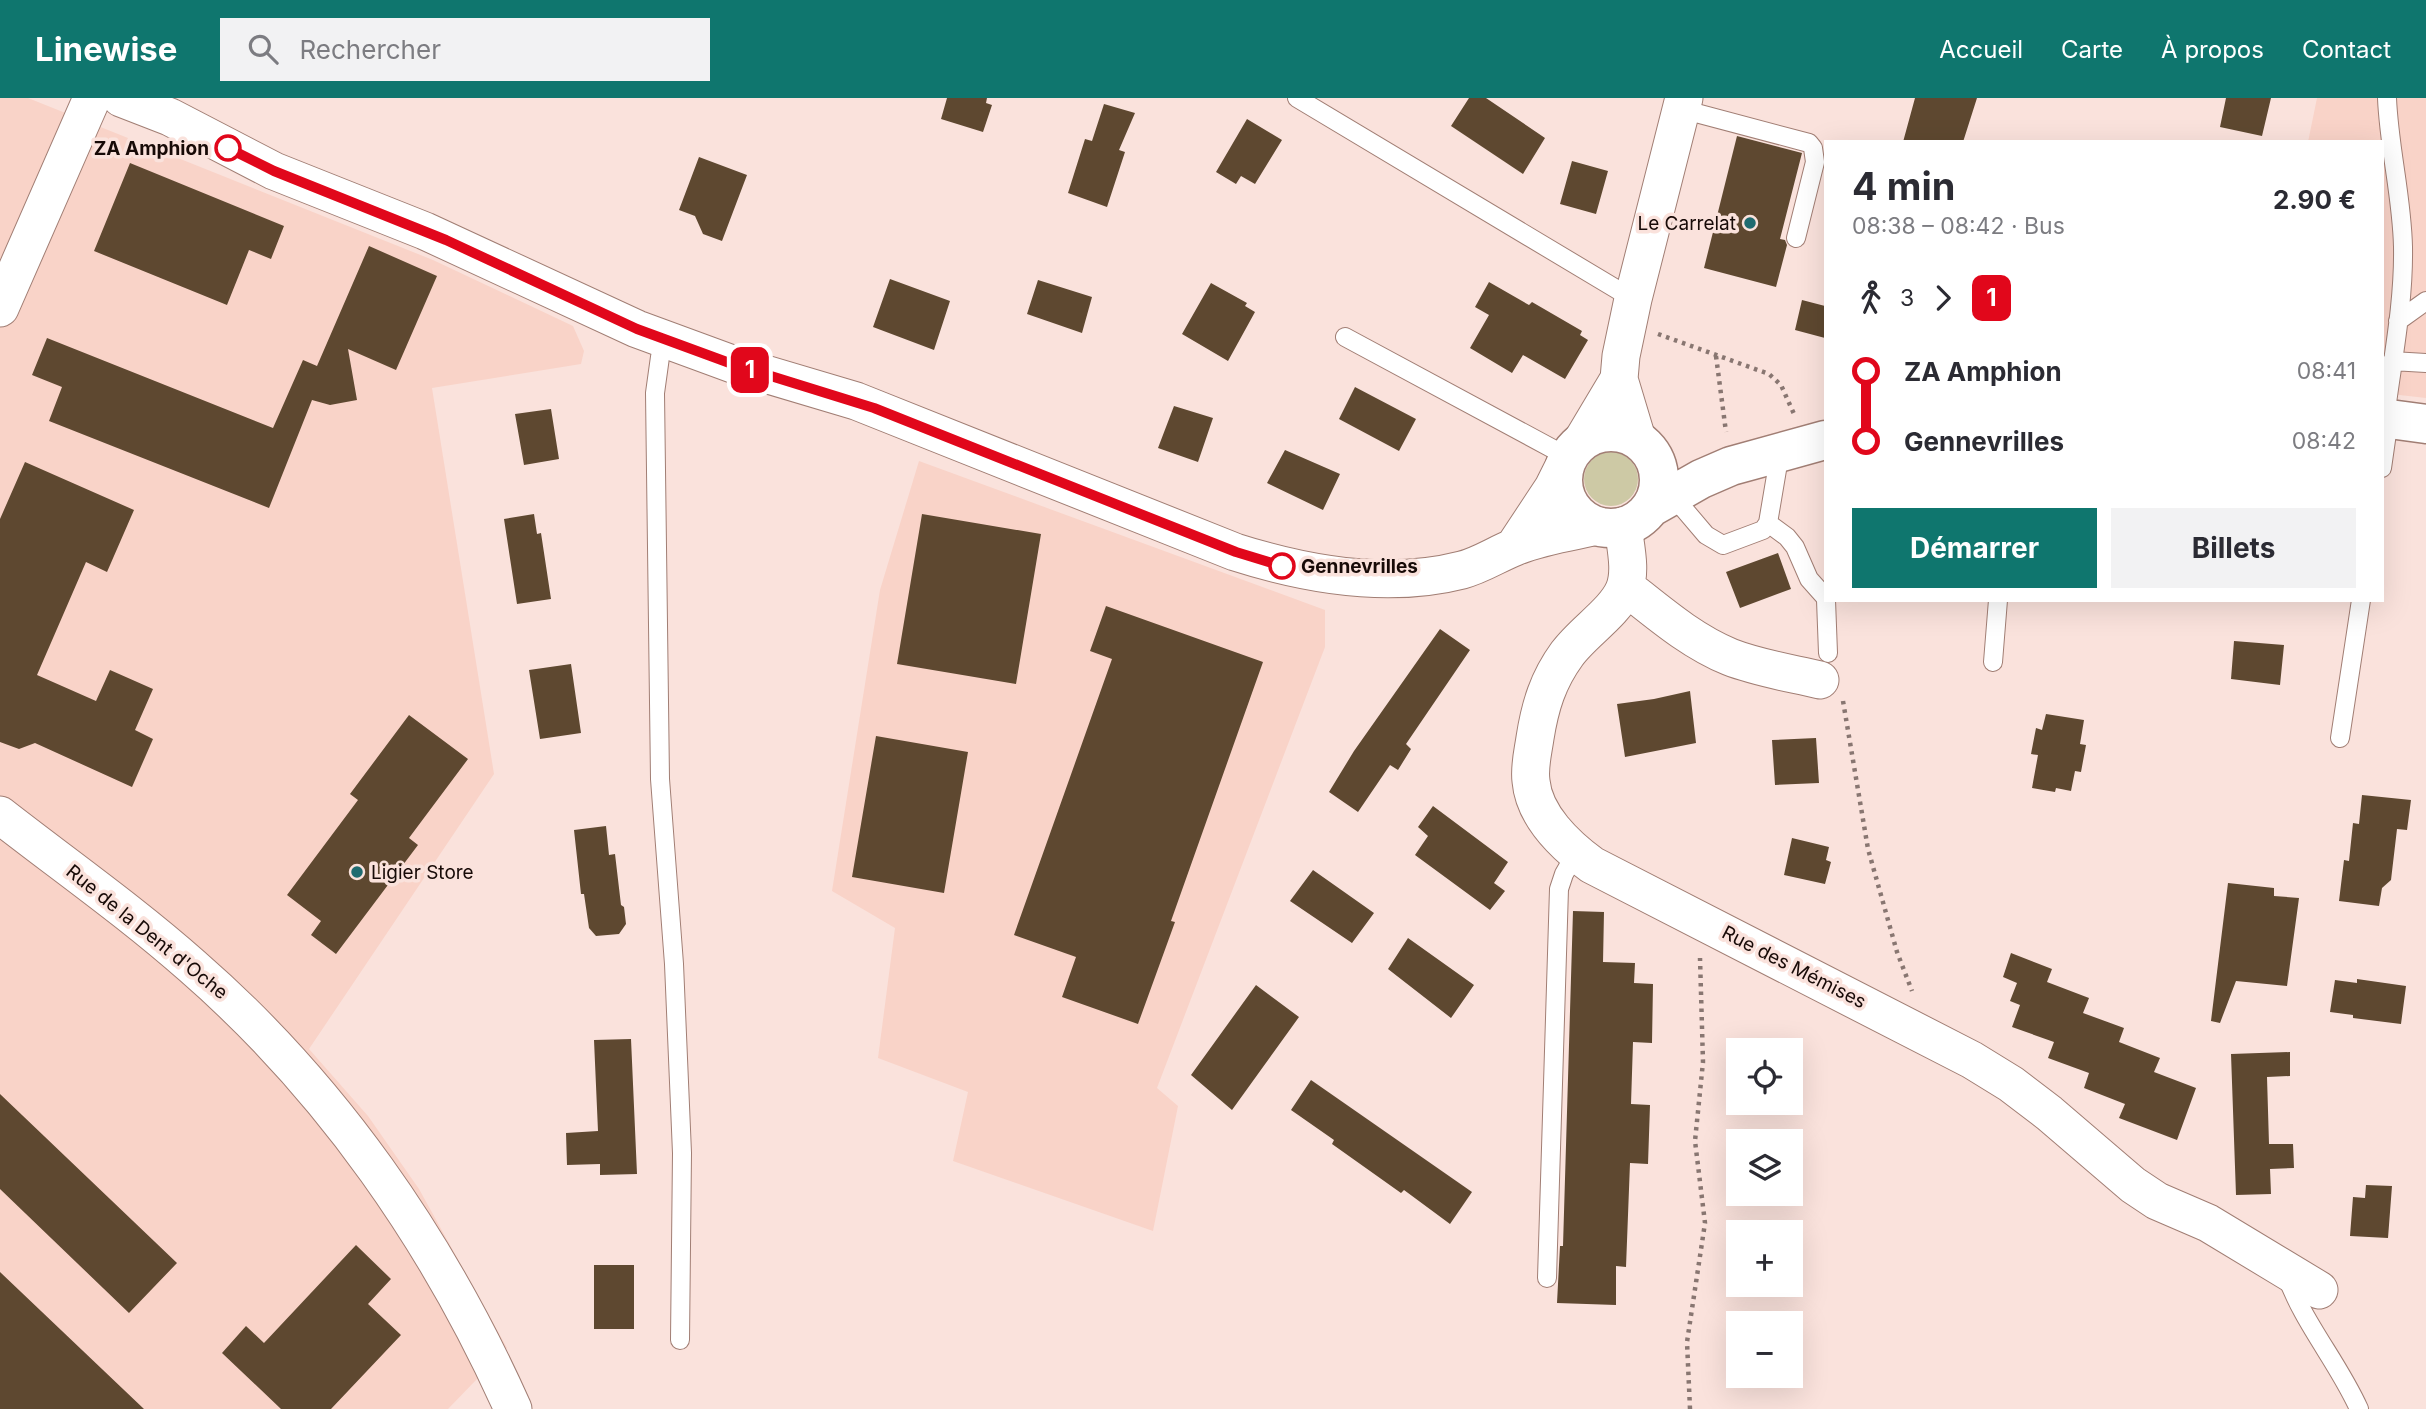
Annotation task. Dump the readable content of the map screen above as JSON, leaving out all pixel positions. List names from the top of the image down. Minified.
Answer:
{"streets":{"street":["Rue de la Dent d'Oche","Rue des Mémises"]},"places":["ZA Amphion","Le Carrelat","Gennevrilles","Ligier Store"],"lines":["bus line 1"],"page":{"header":"Linewise","search":"Rechercher","nav":["Accueil","Carte","À propos","Contact"],"on_map":"1","heading":["4 min","08:38 – 08:42 · Bus","2.90 €"],"legs":["3","1"],"list":[{"name":"ZA Amphion","value":"08:41"},{"name":"Gennevrilles","value":"08:42"}],"buttons":["Démarrer","Billets"],"map_buttons":["+","−"]}}
